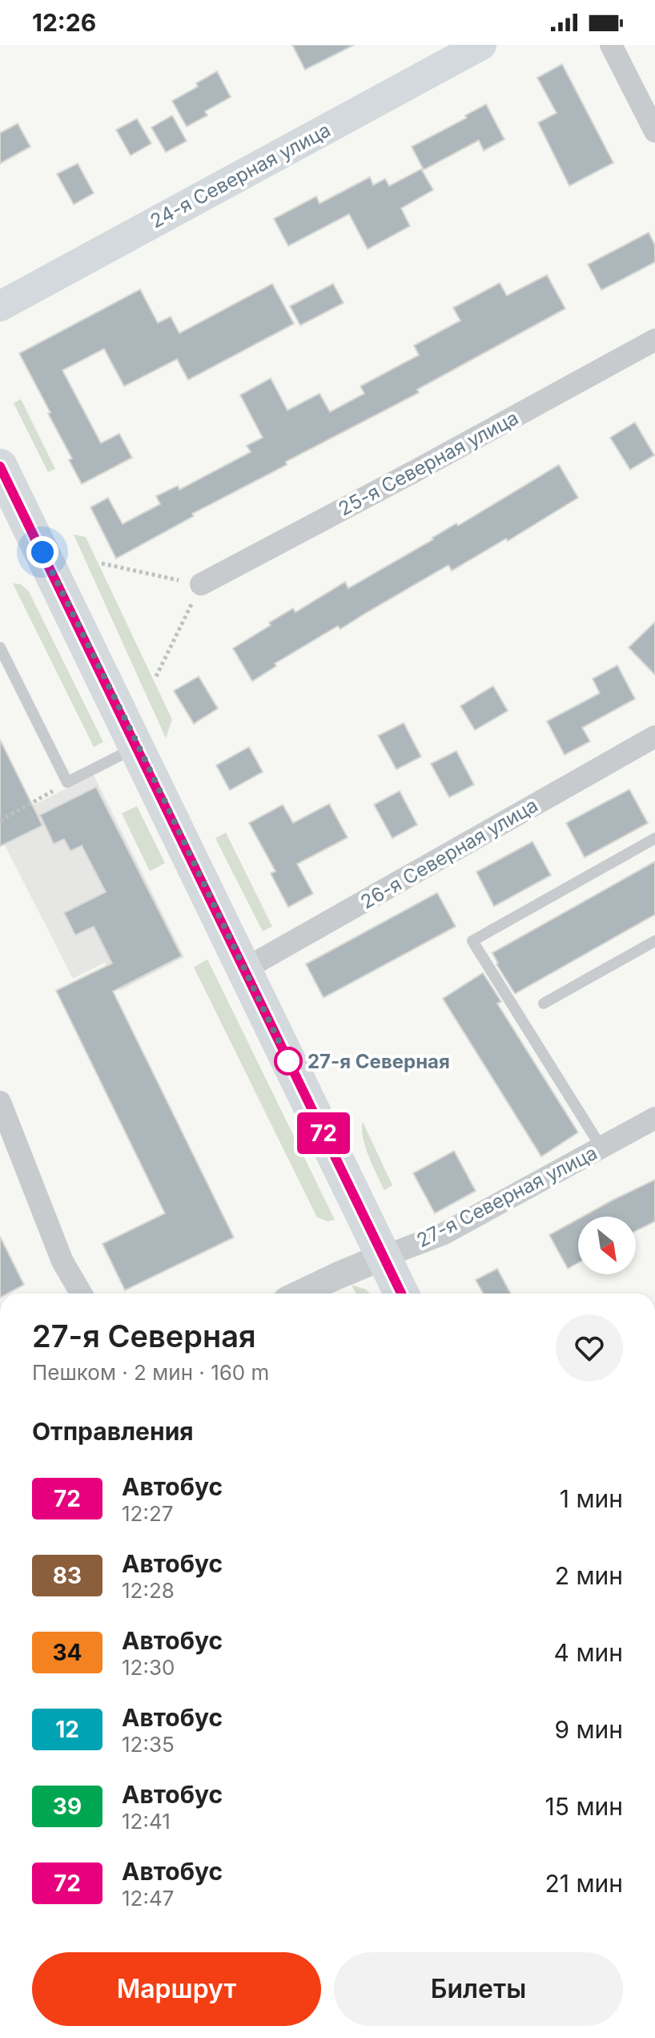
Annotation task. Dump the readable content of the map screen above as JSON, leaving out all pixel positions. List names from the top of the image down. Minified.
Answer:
{"streets":{"main road":["24-я Северная улица"],"street":["25-я Северная улица","26-я Северная улица","27-я Северная улица"]},"places":["27-я Северная"],"lines":["bus line 72"],"north":"bottom right","page":{"status":"12:26","on_map":"72","heading":[["27-я Северная","Пешком · 2 мин · 160 m"],"Отправления"],"list":[{"mark":"72","name":"Автобус","note":"12:27","value":"1 мин"},{"mark":"83","name":"Автобус","note":"12:28","value":"2 мин"},{"mark":"34","name":"Автобус","note":"12:30","value":"4 мин"},{"mark":"12","name":"Автобус","note":"12:35","value":"9 мин"},{"mark":"39","name":"Автобус","note":"12:41","value":"15 мин"},{"mark":"72","name":"Автобус","note":"12:47","value":"21 мин"}],"buttons":["Маршрут","Билеты"]}}
